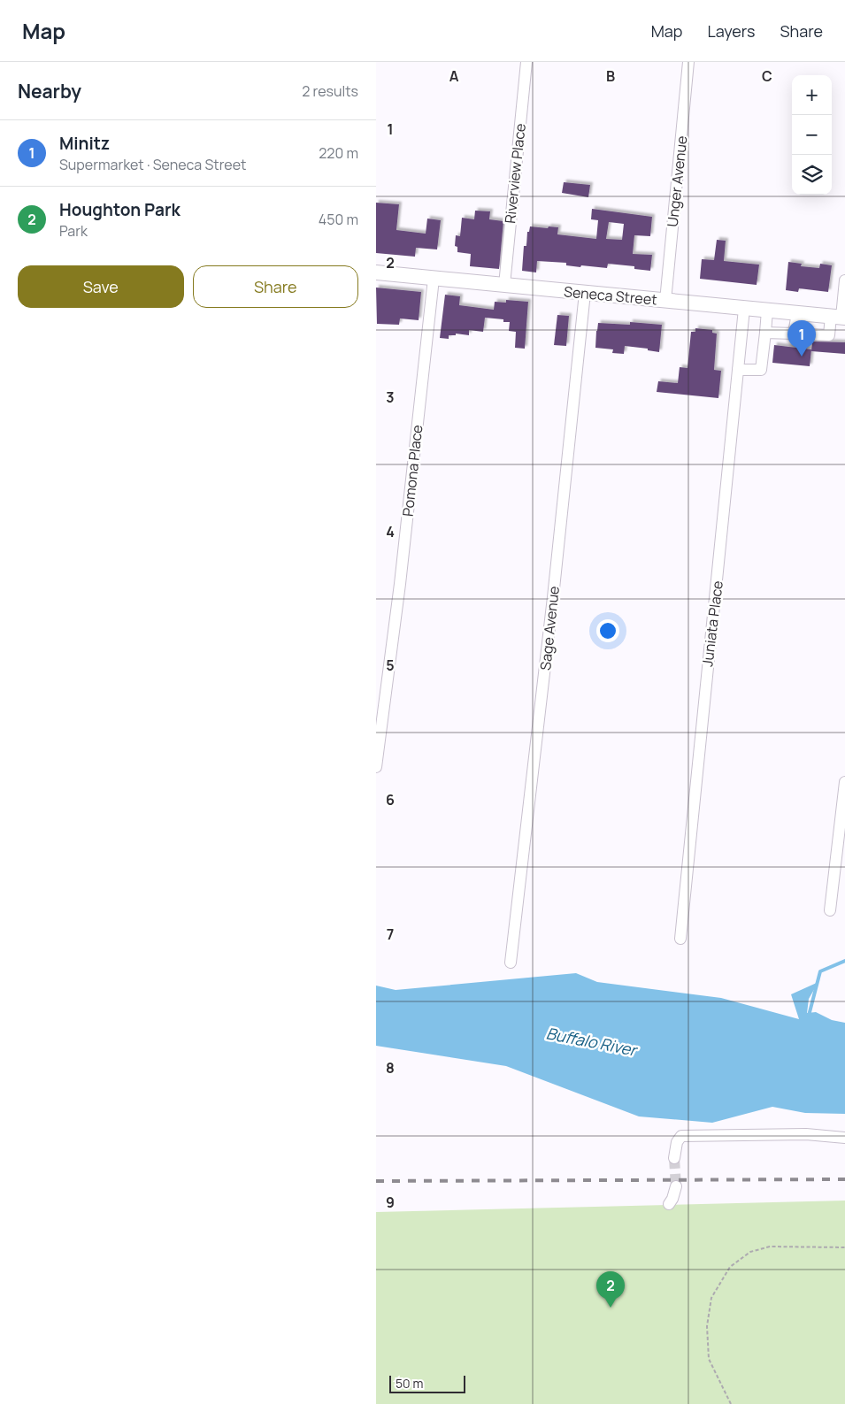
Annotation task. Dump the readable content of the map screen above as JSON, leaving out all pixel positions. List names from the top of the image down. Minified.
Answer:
{"streets":{"main road":["Seneca Street"],"street":["Riverview Place","Unger Avenue","Pomona Place","Juniata Place","Sage Avenue"]},"crossings":[["Riverview Place","Seneca Street"],["Unger Avenue","Seneca Street"],["Seneca Street","Pomona Place"],["Seneca Street","Juniata Place"],["Seneca Street","Sage Avenue"]],"water":["Buffalo River"],"scale_bar":"50 m","page":{"header":"Map","nav":["Map","Layers","Share"],"heading":["Nearby","2 results"],"map_buttons":["+","−"],"list":[{"mark":"1","name":"Minitz","note":"Supermarket · Seneca Street","value":"220 m"},{"mark":"2","name":"Houghton Park","note":"Park","value":"450 m"}],"buttons":["Save","Share"],"pins":["1","2"],"scale":"50 m"},"grid":{"columns":["A","B","C"],"rows":["1","2","3","4","5","6","7","8","9"]}}
